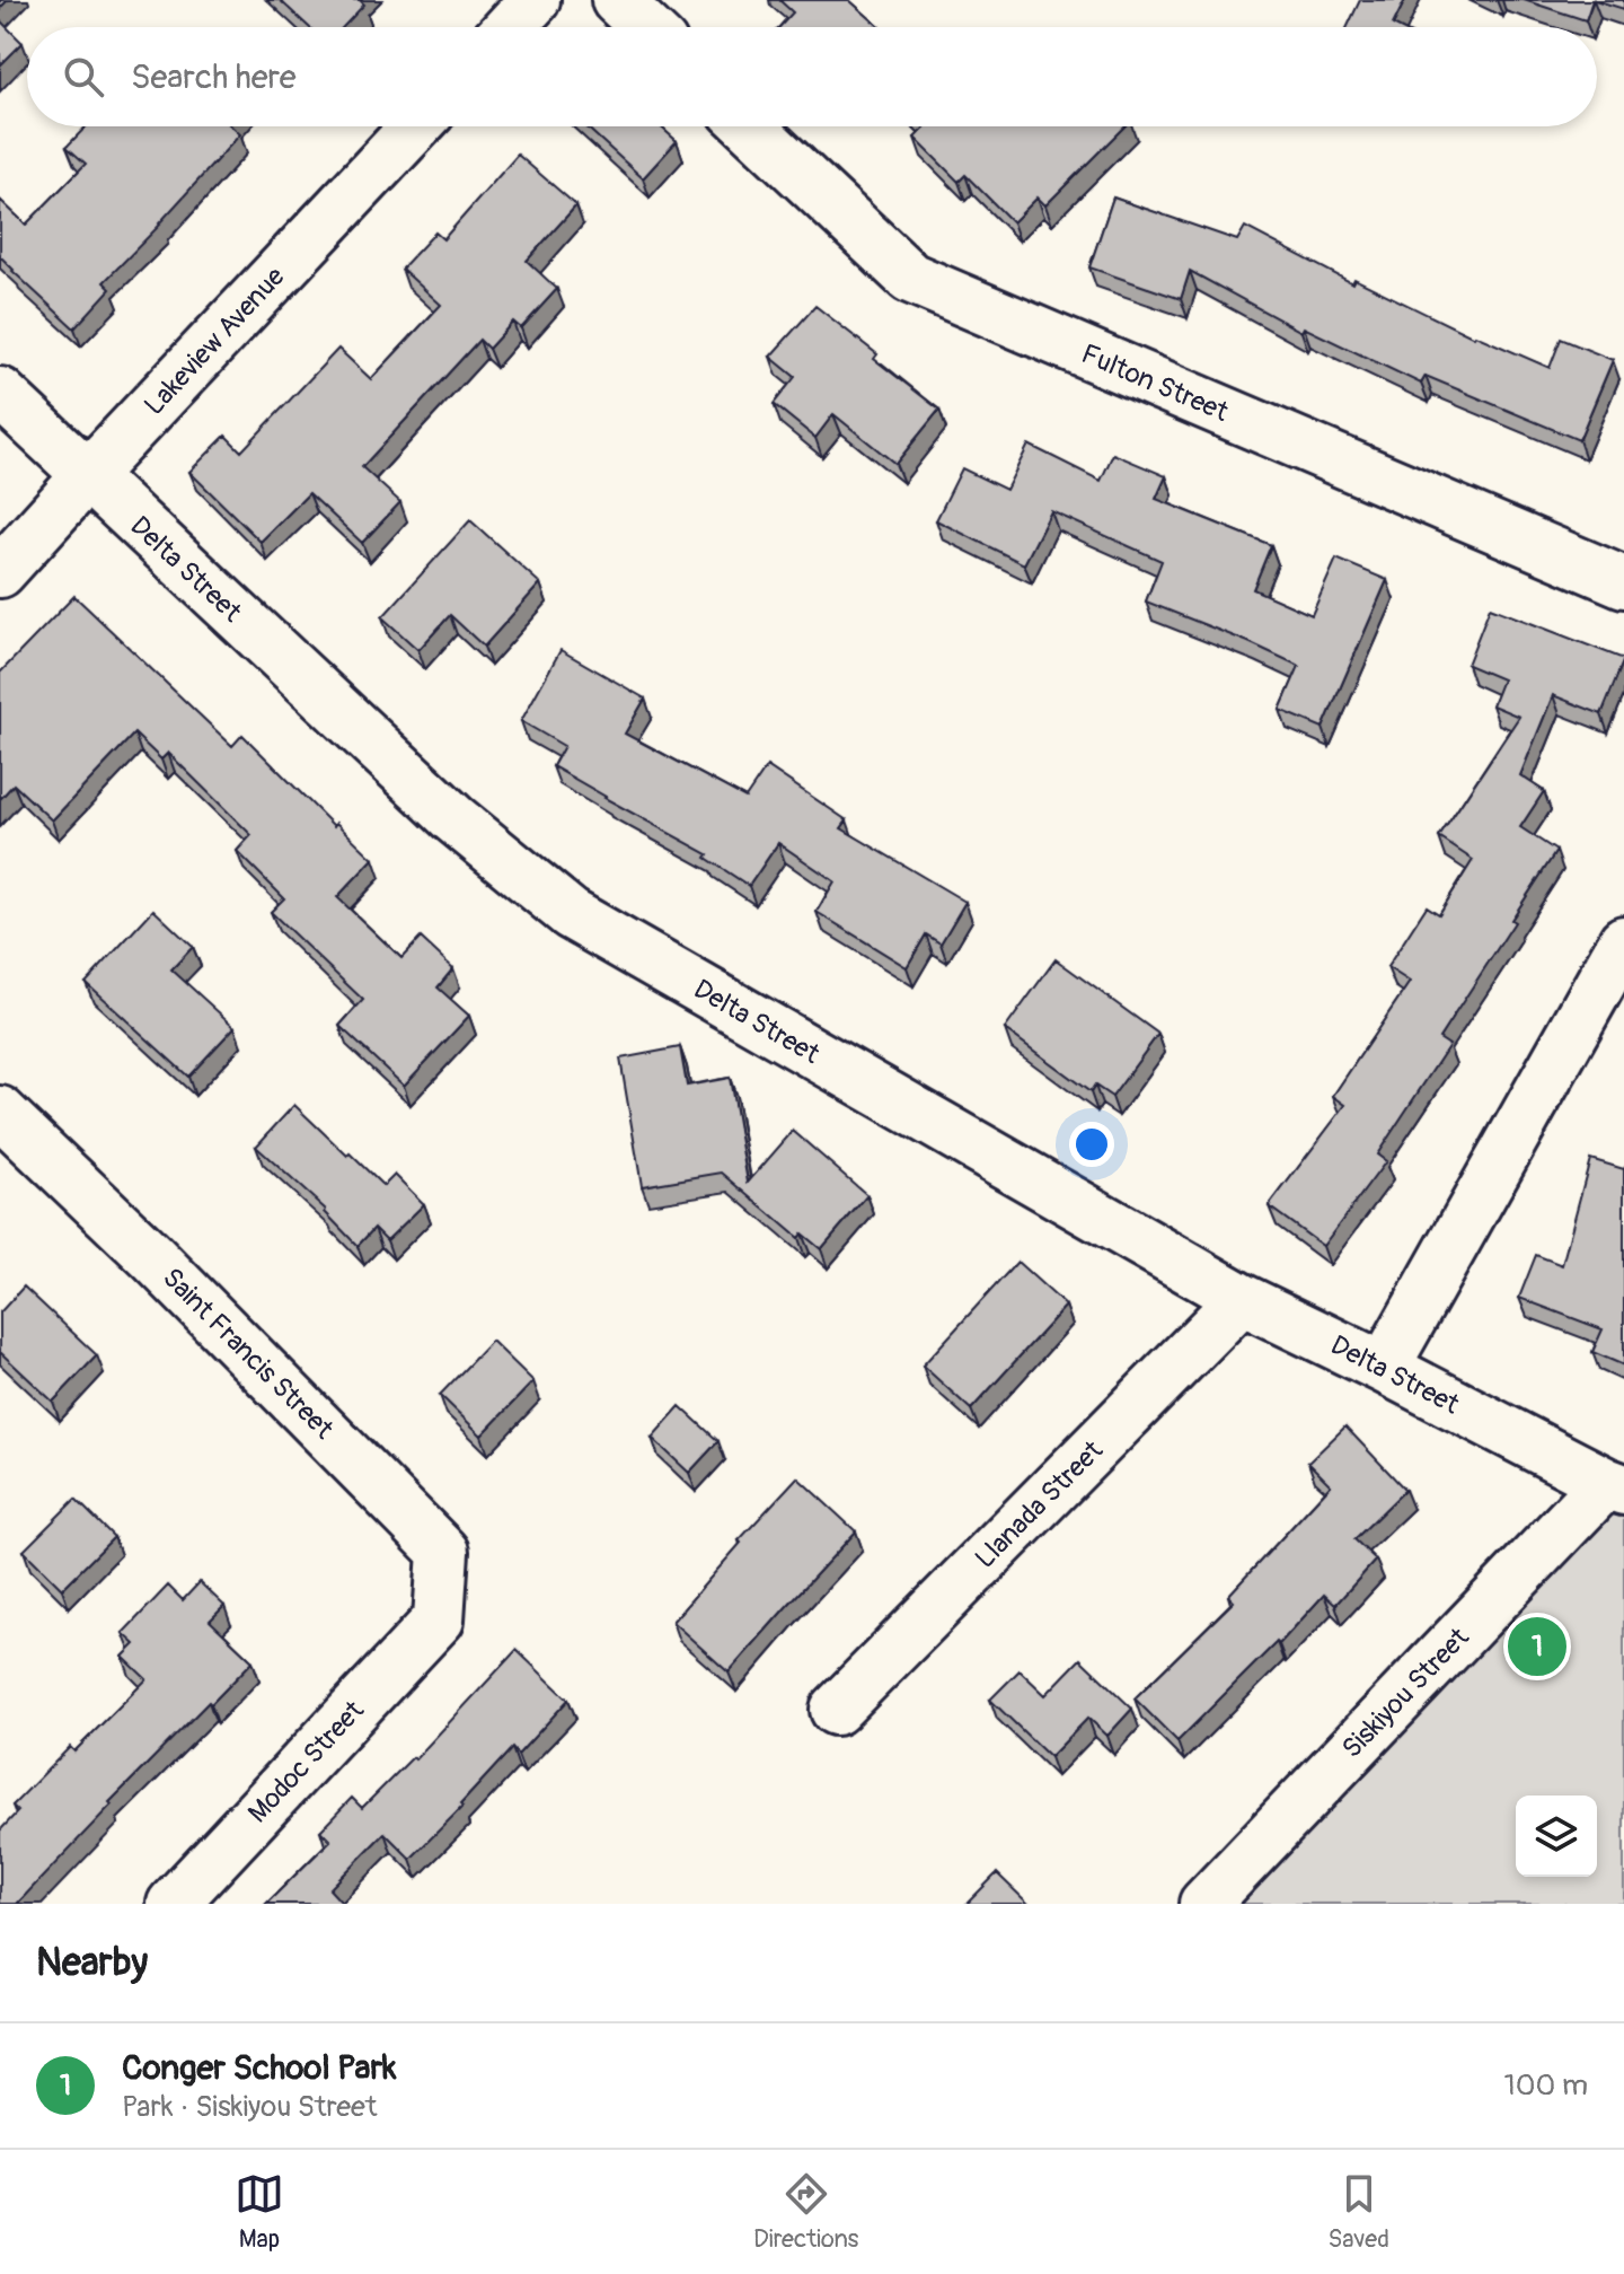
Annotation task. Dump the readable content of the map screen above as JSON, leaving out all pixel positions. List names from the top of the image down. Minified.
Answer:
{"streets":{"street":["Lakeview Avenue","Fulton Street","Delta Street","Saint Francis Street","Llanada Street","Siskiyou Street","Modoc Street"]},"crossings":[["Lakeview Avenue","Delta Street"],["Delta Street","Llanada Street"],["Delta Street","Siskiyou Street"],["Saint Francis Street","Modoc Street"]],"page":{"search":"Search here","pins":"1","heading":"Nearby","list":[{"mark":"1","name":"Conger School Park","note":"Park · Siskiyou Street","value":"100 m"}],"nav":["Map","Directions","Saved"]}}
